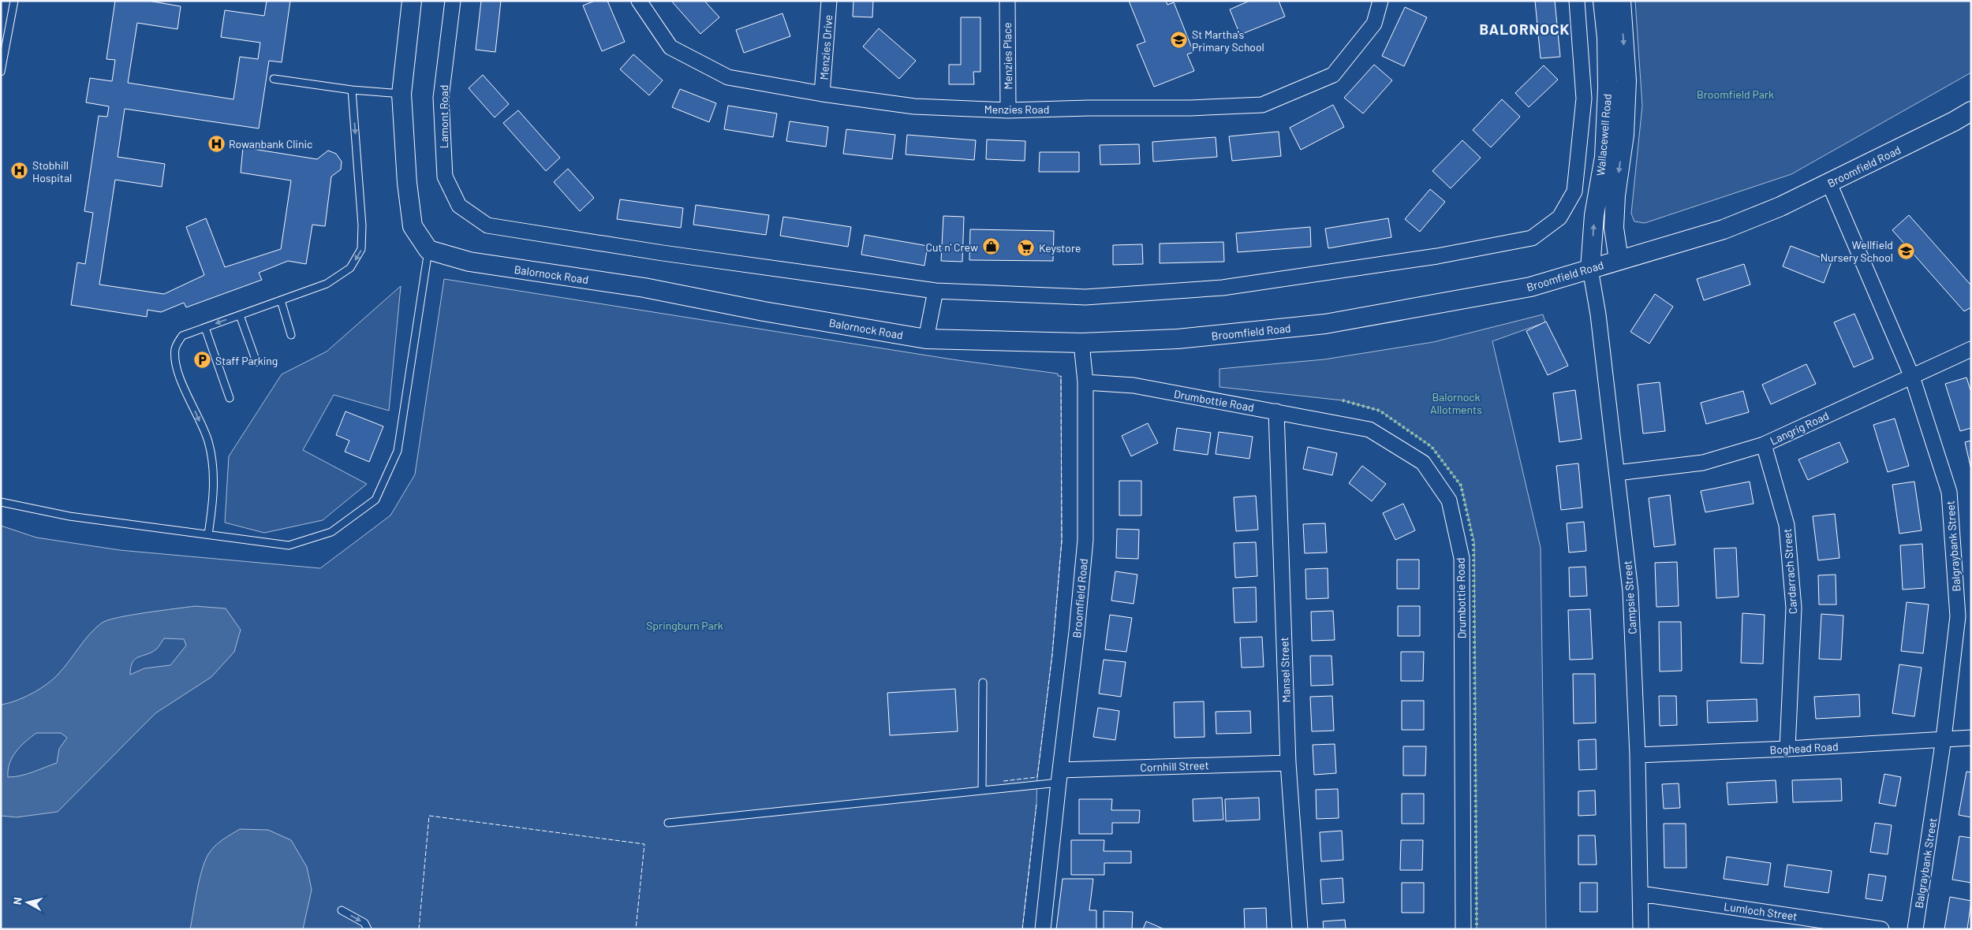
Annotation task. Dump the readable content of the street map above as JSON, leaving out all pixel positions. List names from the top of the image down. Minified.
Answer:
{"streets":{"street":["Menzies Drive","Menzies Place","Menzies Road","Lamont Road","Wallacewell Road","Broomfield Road","Balornock Road","Drumbottie Road","Langrig Road","Balgraybank Street","Cardarrach Street","Campsie Street","Mansel Street","Boghead Road","Cornhill Street","Lumloch Street"]},"crossings":[["Menzies Drive","Menzies Road"],["Menzies Place","Menzies Road"],["Wallacewell Road","Broomfield Road"],["Wallacewell Road","Campsie Street"],["Broomfield Road","Balornock Road"],["Broomfield Road","Drumbottie Road"],["Broomfield Road","Balgraybank Street"],["Broomfield Road","Campsie Street"],["Broomfield Road","Cornhill Street"],["Drumbottie Road","Mansel Street"],["Langrig Road","Balgraybank Street"],["Langrig Road","Cardarrach Street"],["Langrig Road","Campsie Street"],["Balgraybank Street","Boghead Road"],["Cardarrach Street","Boghead Road"],["Campsie Street","Boghead Road"],["Campsie Street","Lumloch Street"],["Mansel Street","Cornhill Street"]],"districts":["BALORNOCK"],"parks":["Broomfield Park","Balornock Allotments","Springburn Park"],"places":{"school or university":["St Martha's Primary School","Wellfield Nursery School"],"hospital":["Rowanbank Clinic","Stobhill Hospital"],"shop":["Cut n' Crew"],"supermarket":["Keystore"],"parking":["Staff Parking"]},"north":"left"}
